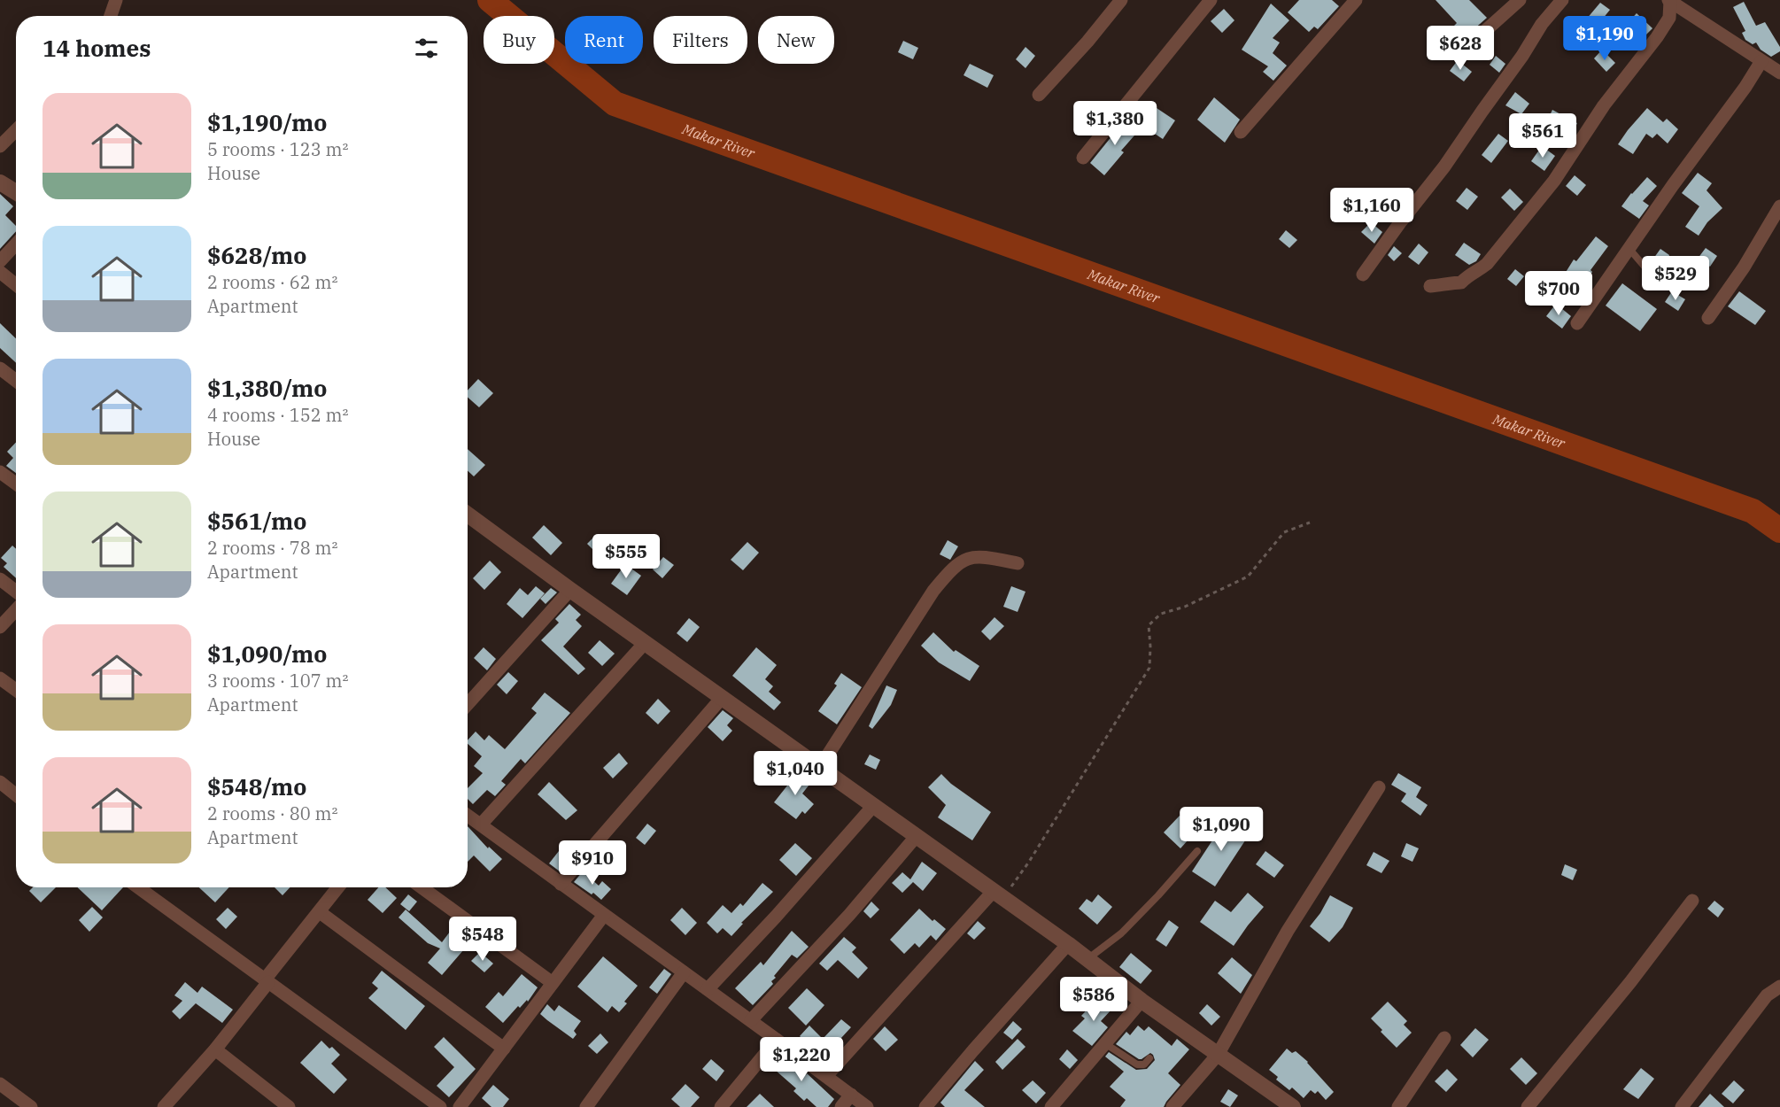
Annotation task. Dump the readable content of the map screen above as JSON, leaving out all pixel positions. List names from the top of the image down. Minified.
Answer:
{"water":["Makar River"],"page":{"price":["$1,190","$628","$1,380","$561","$1,160","$529","$700","$555","$1,040","$1,090","$910","$548","$586","$1,220"],"chip":["Buy","Rent","Filters","New"],"heading":"14 homes","list":[{"name":"$1,190/mo","note":"5 rooms · 123 m² · House"},{"name":"$628/mo","note":"2 rooms · 62 m² · Apartment"},{"name":"$1,380/mo","note":"4 rooms · 152 m² · House"},{"name":"$561/mo","note":"2 rooms · 78 m² · Apartment"},{"name":"$1,090/mo","note":"3 rooms · 107 m² · Apartment"},{"name":"$548/mo","note":"2 rooms · 80 m² · Apartment"}]}}
